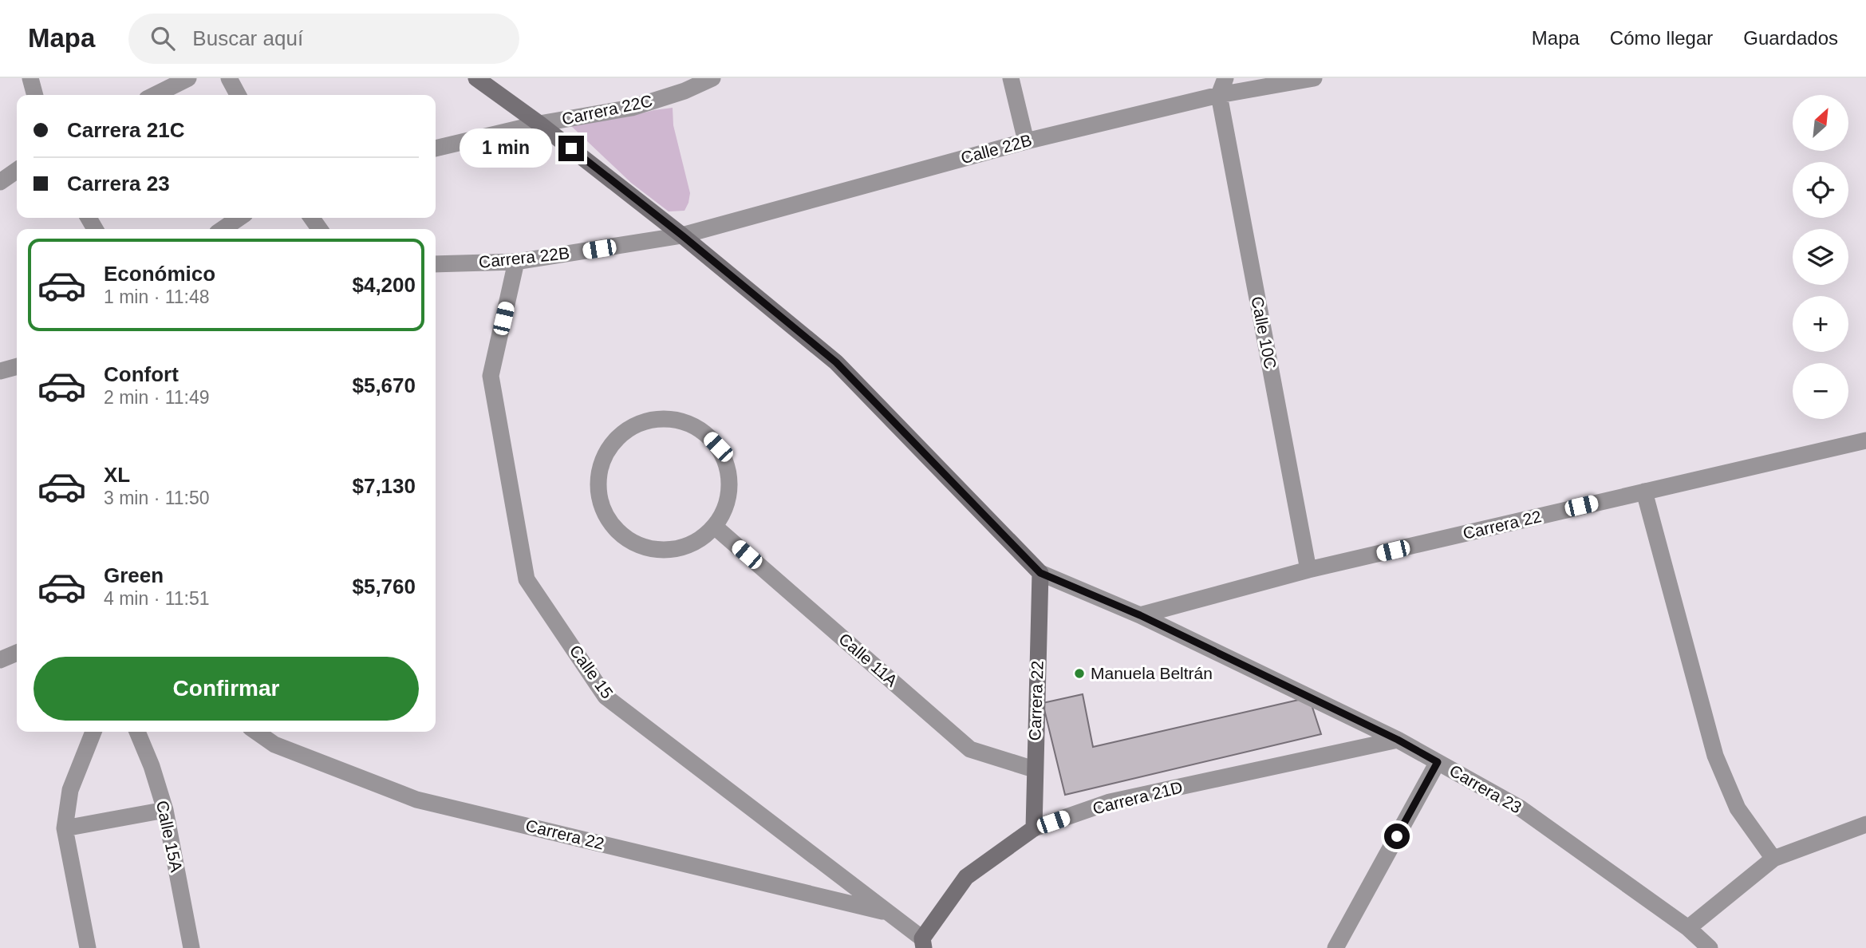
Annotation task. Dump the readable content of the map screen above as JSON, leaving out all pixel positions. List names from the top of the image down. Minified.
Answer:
{"streets":{"street":["Carrera 22C","Calle 22B","Carrera 22B","Calle 10C","Carrera 22","Calle 11A","Calle 15","Carrera 23","Carrera 21D","Calle 15A"]},"crossings":[["Carrera 22C","Carrera 23"],["Calle 22B","Carrera 22B"],["Calle 22B","Calle 10C"],["Calle 22B","Carrera 23"],["Carrera 22B","Calle 15"],["Carrera 22B","Carrera 23"],["Calle 10C","Carrera 22"],["Carrera 22","Calle 11A"],["Carrera 22","Calle 15"],["Carrera 22","Carrera 23"],["Carrera 22","Carrera 21D"],["Calle 15","Carrera 21D"],["Carrera 23","Carrera 21D"]],"places":["Manuela Beltrán"],"north":"top right","page":{"header":"Mapa","search":"Buscar aquí","nav":["Mapa","Cómo llegar","Guardados"],"map_buttons":["+","−"],"banner":["Carrera 21C","Carrera 23"],"bubble":"1 min","list":[{"name":"Económico","note":"1 min · 11:48","value":"$4,200"},{"name":"Confort","note":"2 min · 11:49","value":"$5,670"},{"name":"XL","note":"3 min · 11:50","value":"$7,130"},{"name":"Green","note":"4 min · 11:51","value":"$5,760"}],"buttons":"Confirmar"}}
